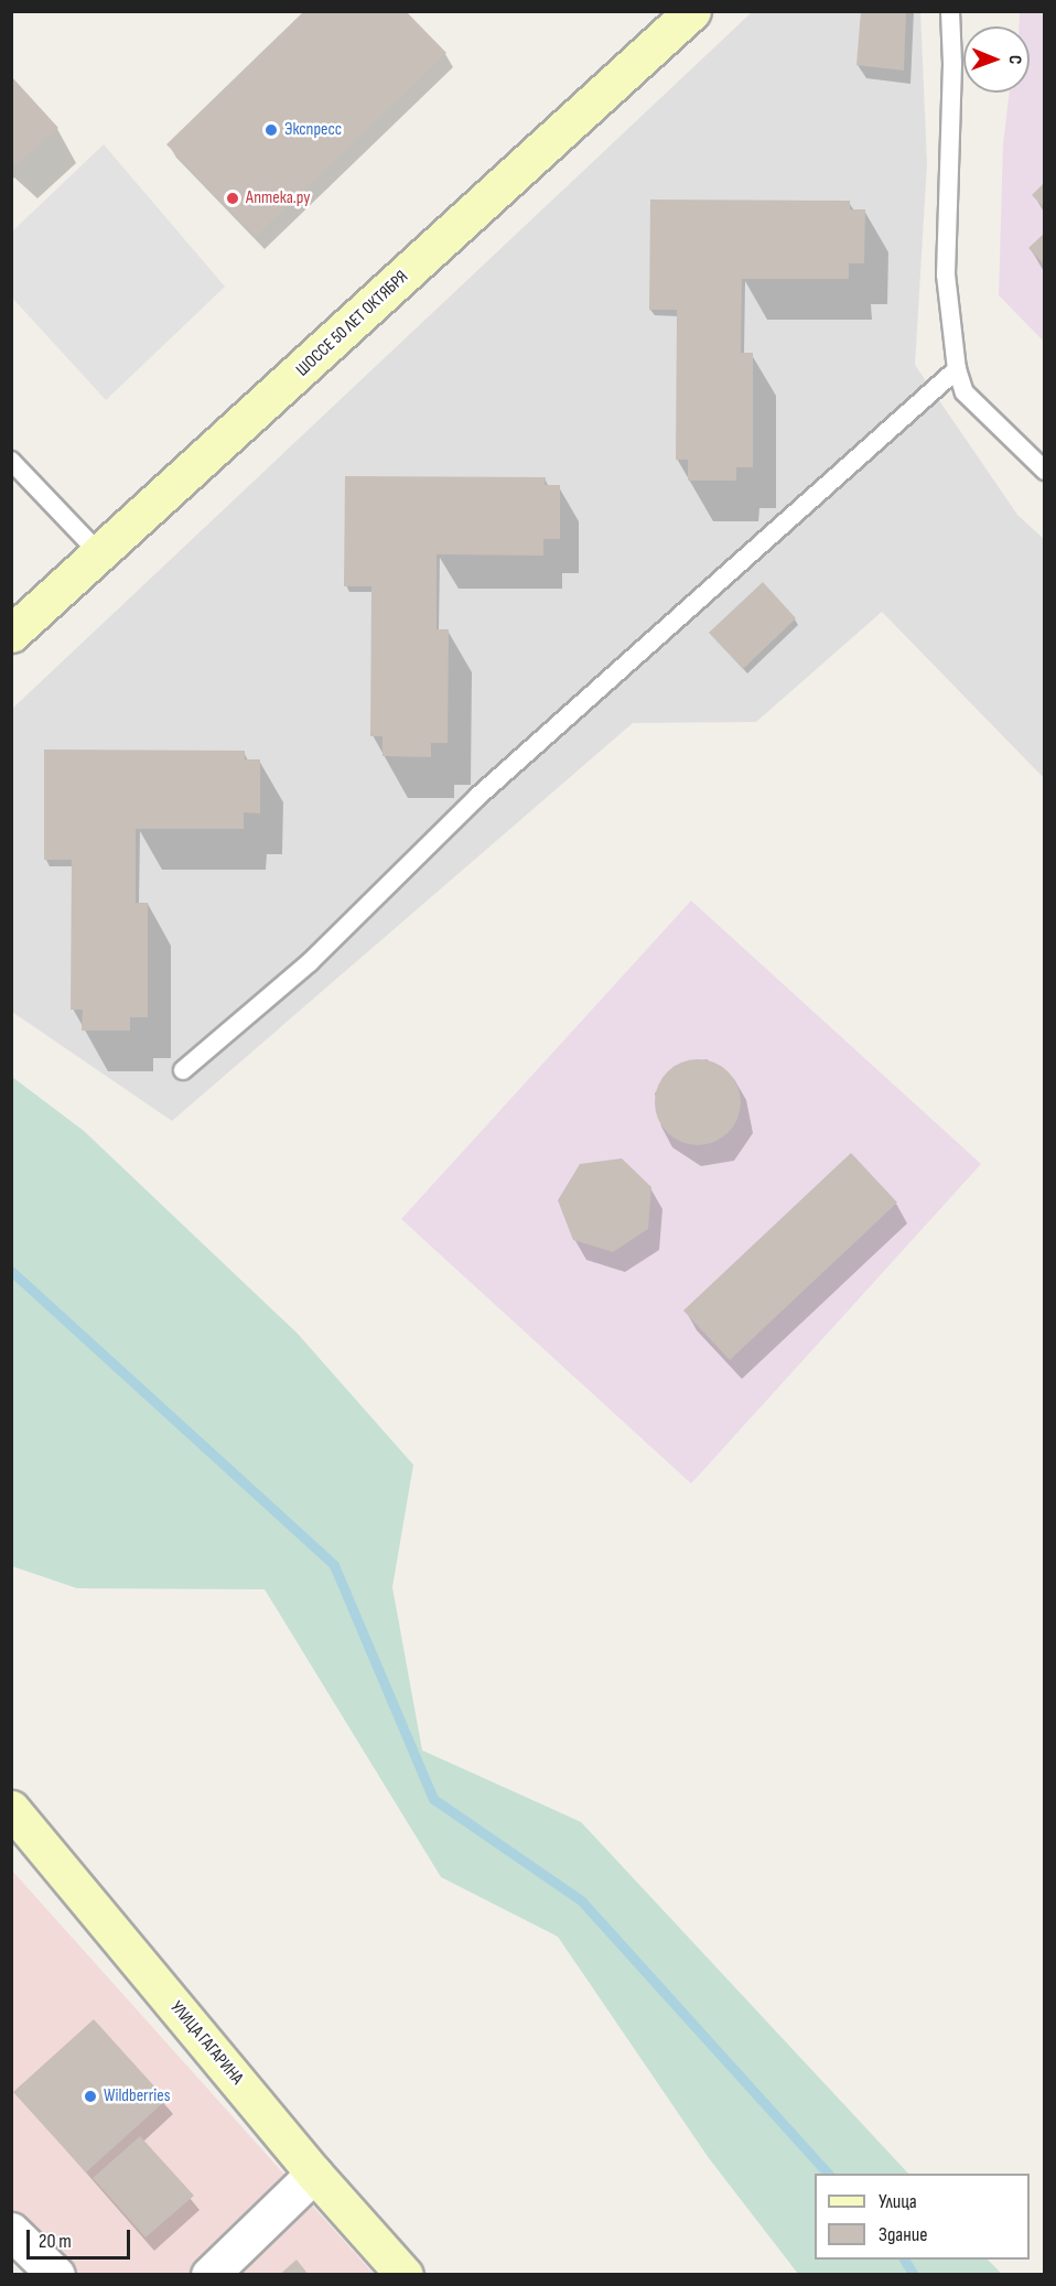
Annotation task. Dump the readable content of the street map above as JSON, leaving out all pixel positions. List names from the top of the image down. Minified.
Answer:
{"streets":{"street":["ШОССЕ 50 ЛЕТ ОКТЯБРЯ","УЛИЦА ГАГАРИНА"]},"places":["Экспресс","Аптека.ру","Wildberries"],"legend":["Улица","Здание"],"scale_bar":"20 m","north":"right"}
